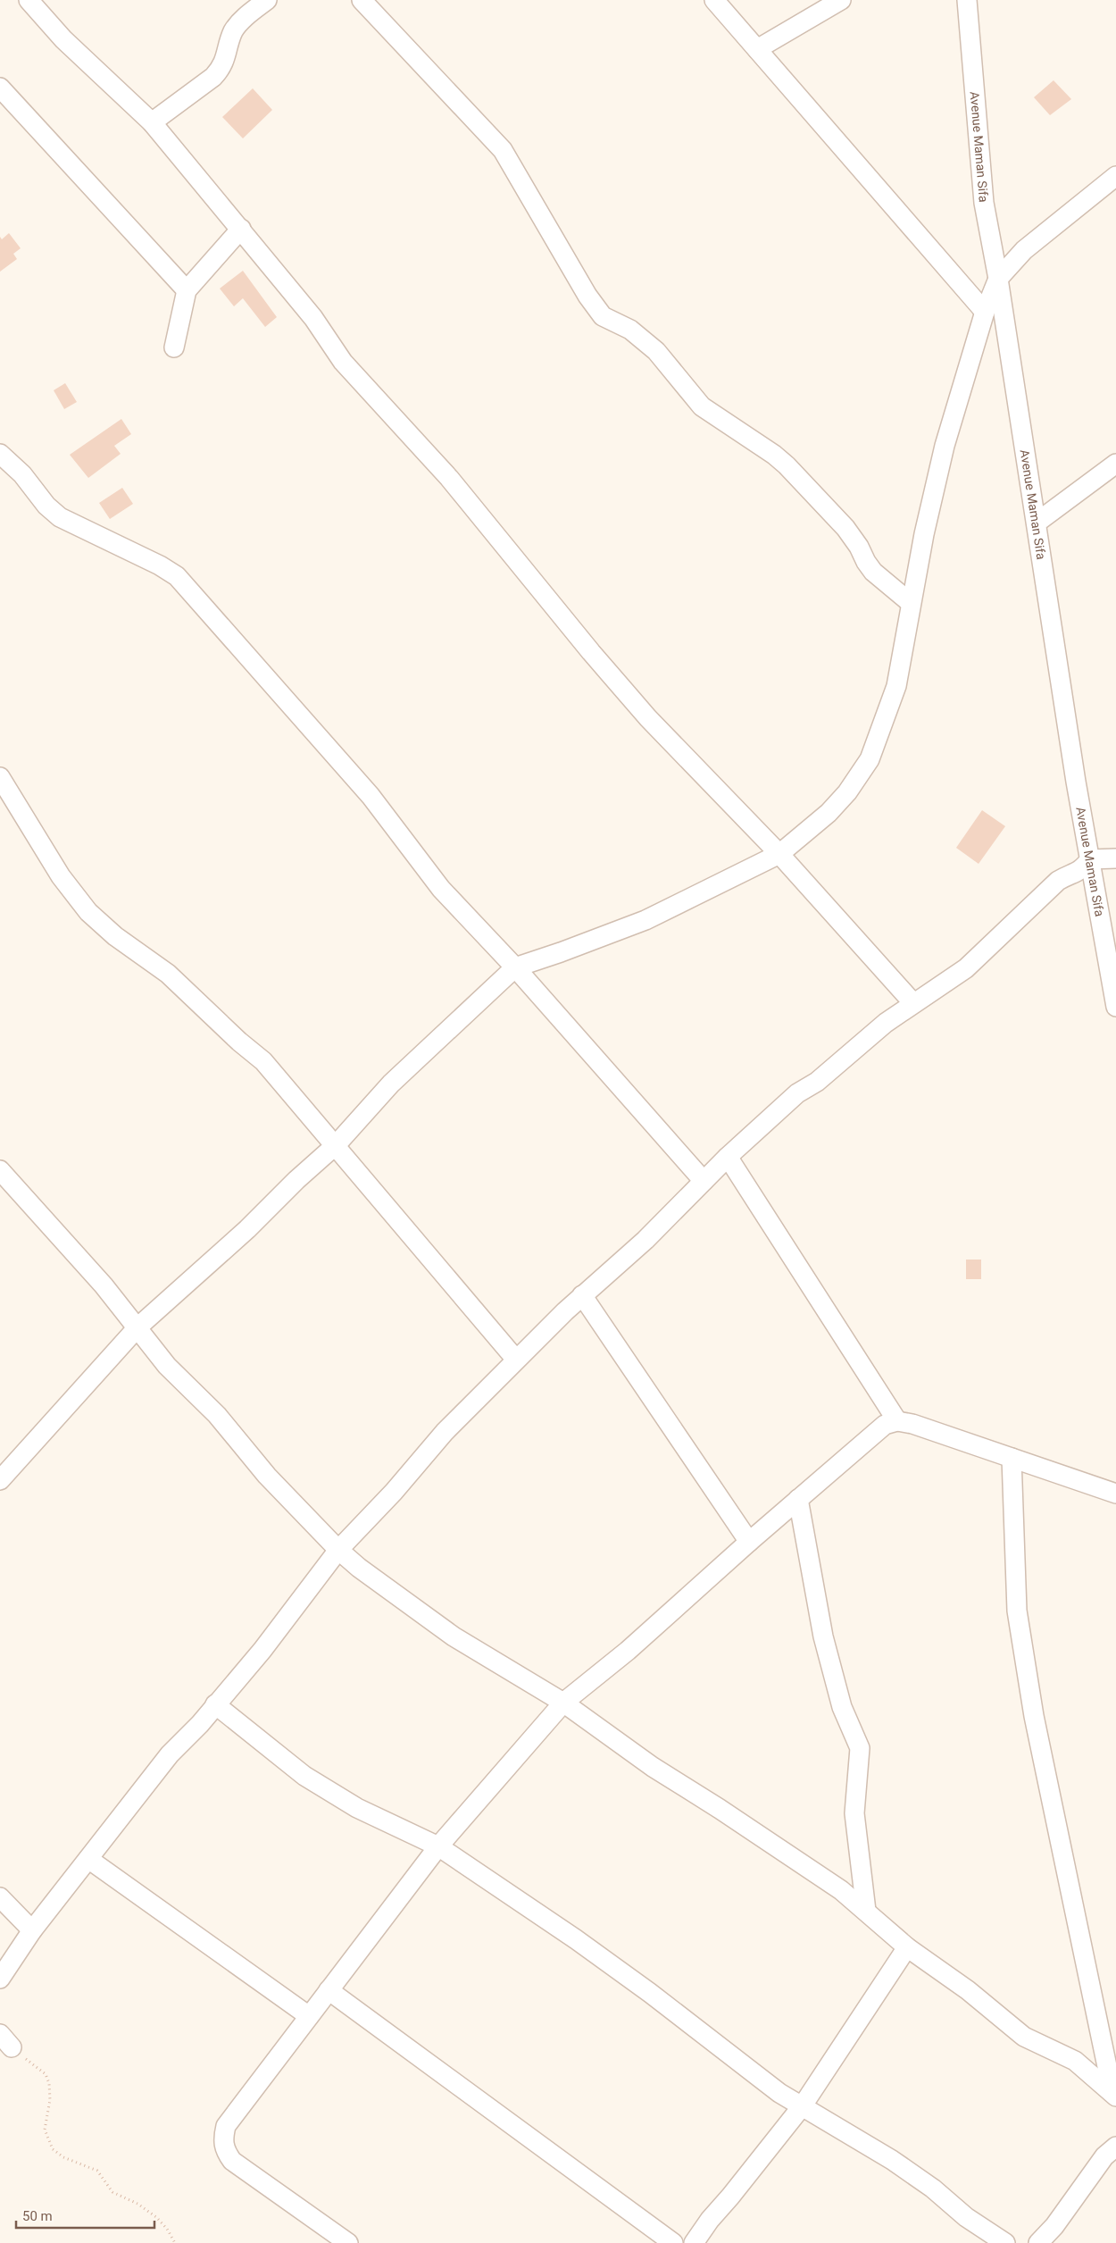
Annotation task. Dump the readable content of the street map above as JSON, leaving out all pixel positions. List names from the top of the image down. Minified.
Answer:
{"streets":{"street":["Avenue Maman Sifa"]},"scale_bar":"50 m"}
